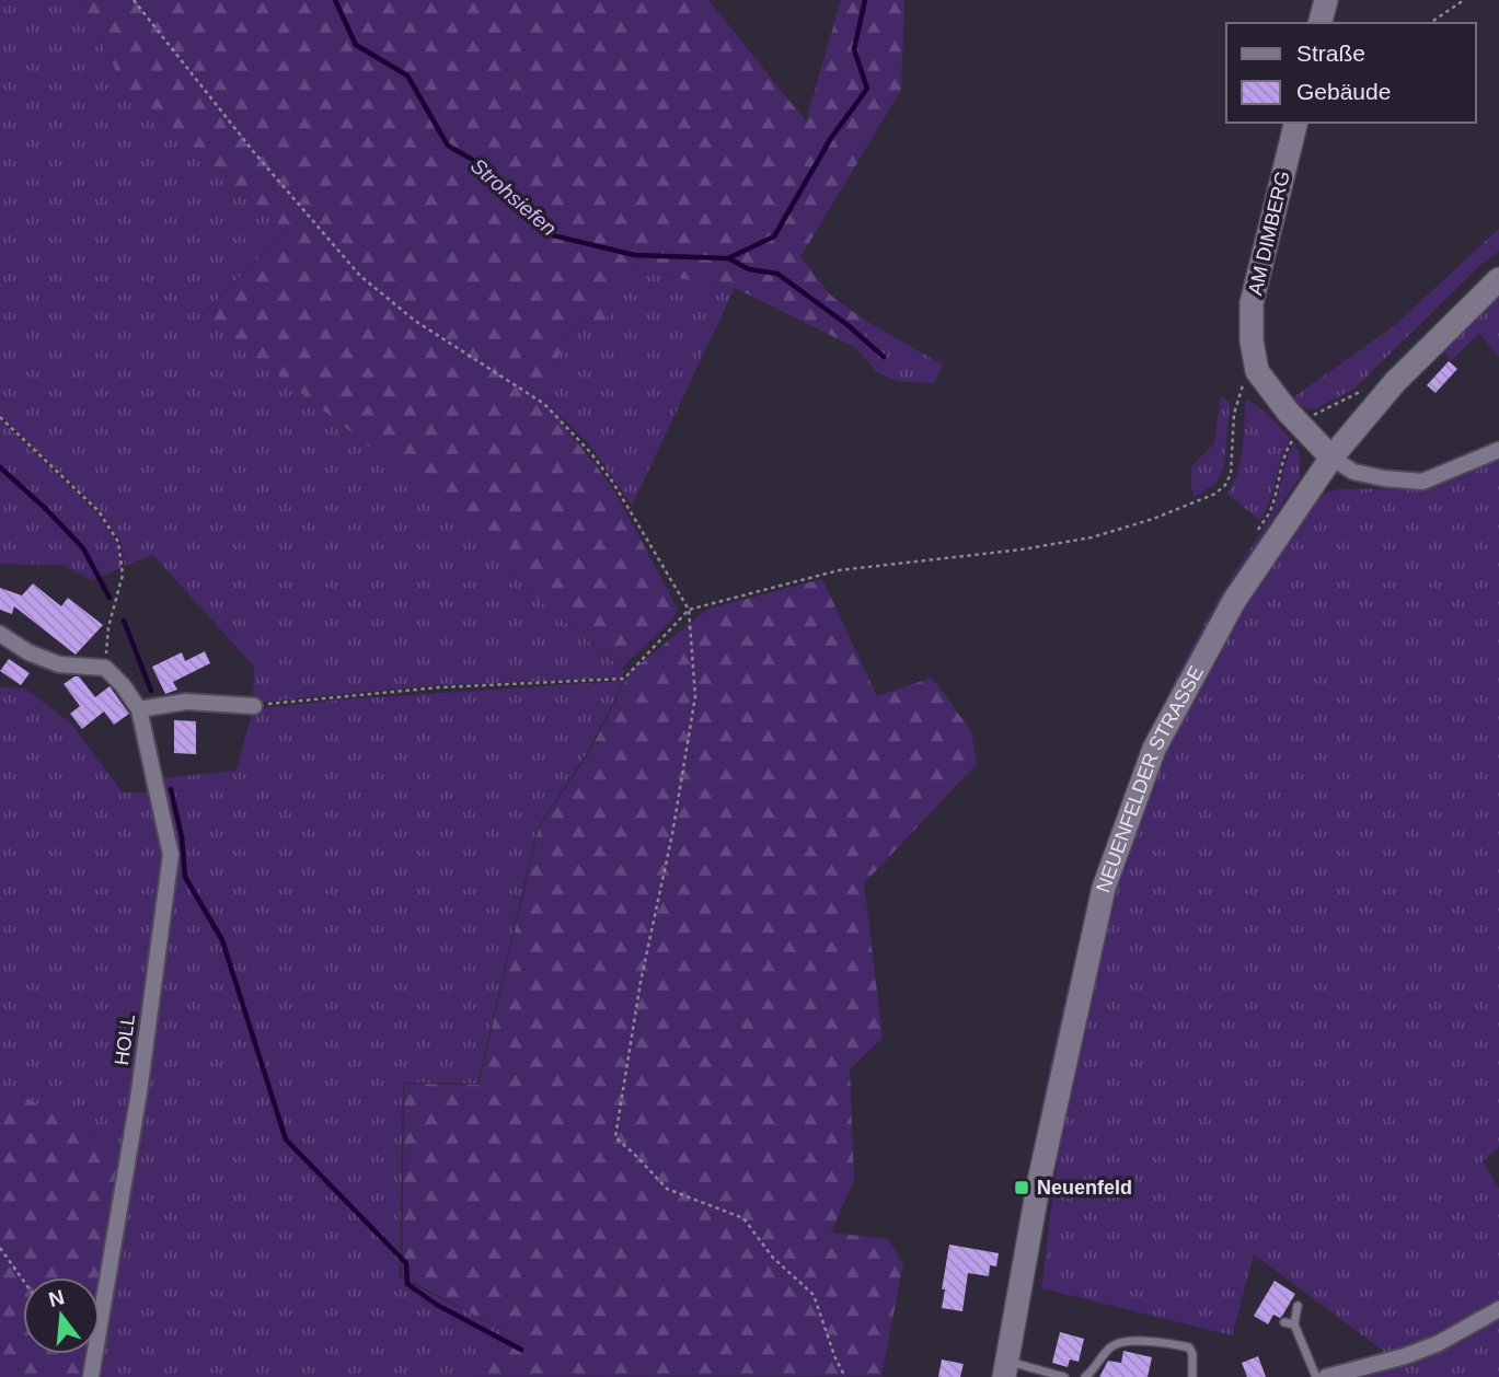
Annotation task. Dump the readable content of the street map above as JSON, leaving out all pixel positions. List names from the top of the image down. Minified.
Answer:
{"streets":{"main road":["AM DIMBERG","NEUENFELDER STRASSE"],"street":["HOLL"]},"crossings":[["AM DIMBERG","NEUENFELDER STRASSE"]],"water":["Strohsiefen"],"places":{"transit":["Neuenfeld"]},"legend":["Straße","Gebäude"],"north":"top"}
